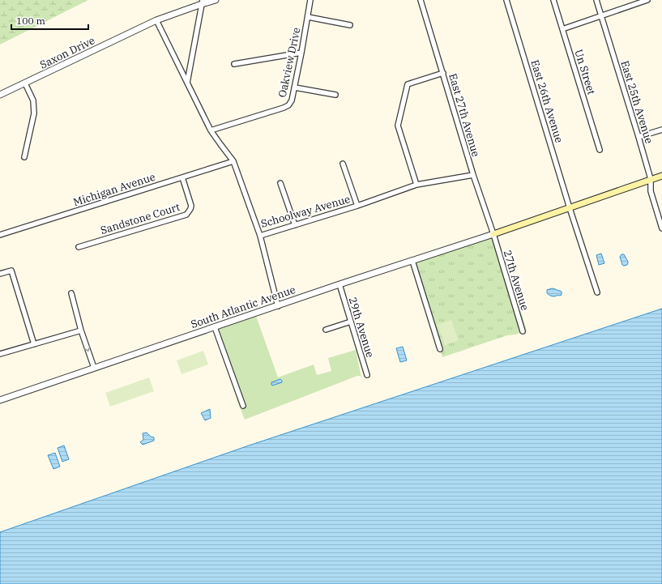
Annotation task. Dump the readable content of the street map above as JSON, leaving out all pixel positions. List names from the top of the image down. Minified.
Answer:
{"streets":{"street":["Saxon Drive","Oakview Drive","Un Street","East 26th Avenue","East 25th Avenue","East 27th Avenue","Michigan Avenue","Schoolway Avenue","Sandstone Court","27th Avenue","South Atlantic Avenue","29th Avenue"]},"crossings":[["Saxon Drive","Schoolway Avenue"],["Oakview Drive","Schoolway Avenue"],["East 27th Avenue","Schoolway Avenue"],["East 27th Avenue","27th Avenue"],["East 27th Avenue","South Atlantic Avenue"],["Michigan Avenue","Schoolway Avenue"],["Michigan Avenue","Sandstone Court"],["27th Avenue","South Atlantic Avenue"],["South Atlantic Avenue","29th Avenue"]],"scale_bar":"100 m"}
